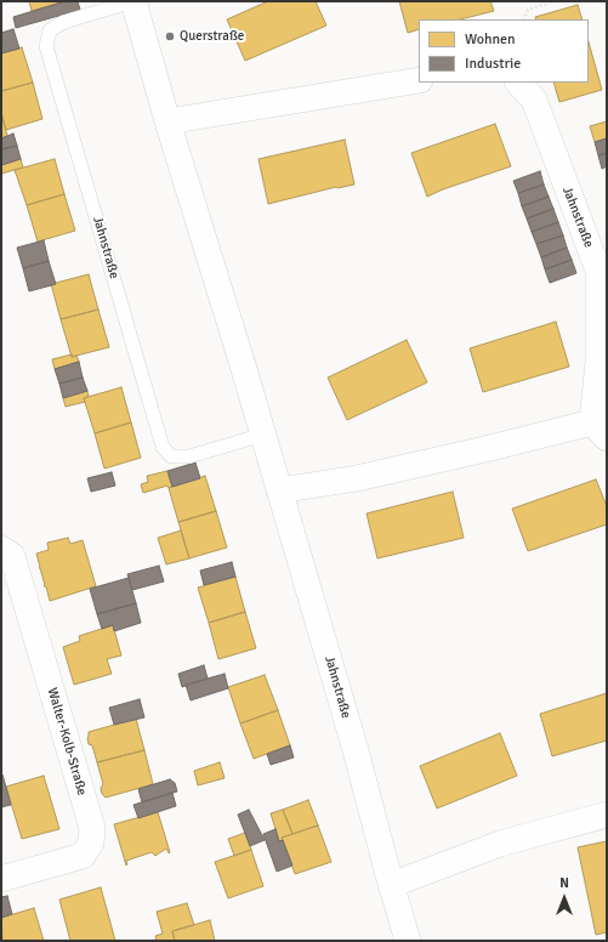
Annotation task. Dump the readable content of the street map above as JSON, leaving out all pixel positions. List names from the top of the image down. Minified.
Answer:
{"streets":{"street":["Jahnstraße","Walter-Kolb-Straße"]},"places":["Querstraße"],"legend":["Wohnen","Industrie"],"north":"top"}
